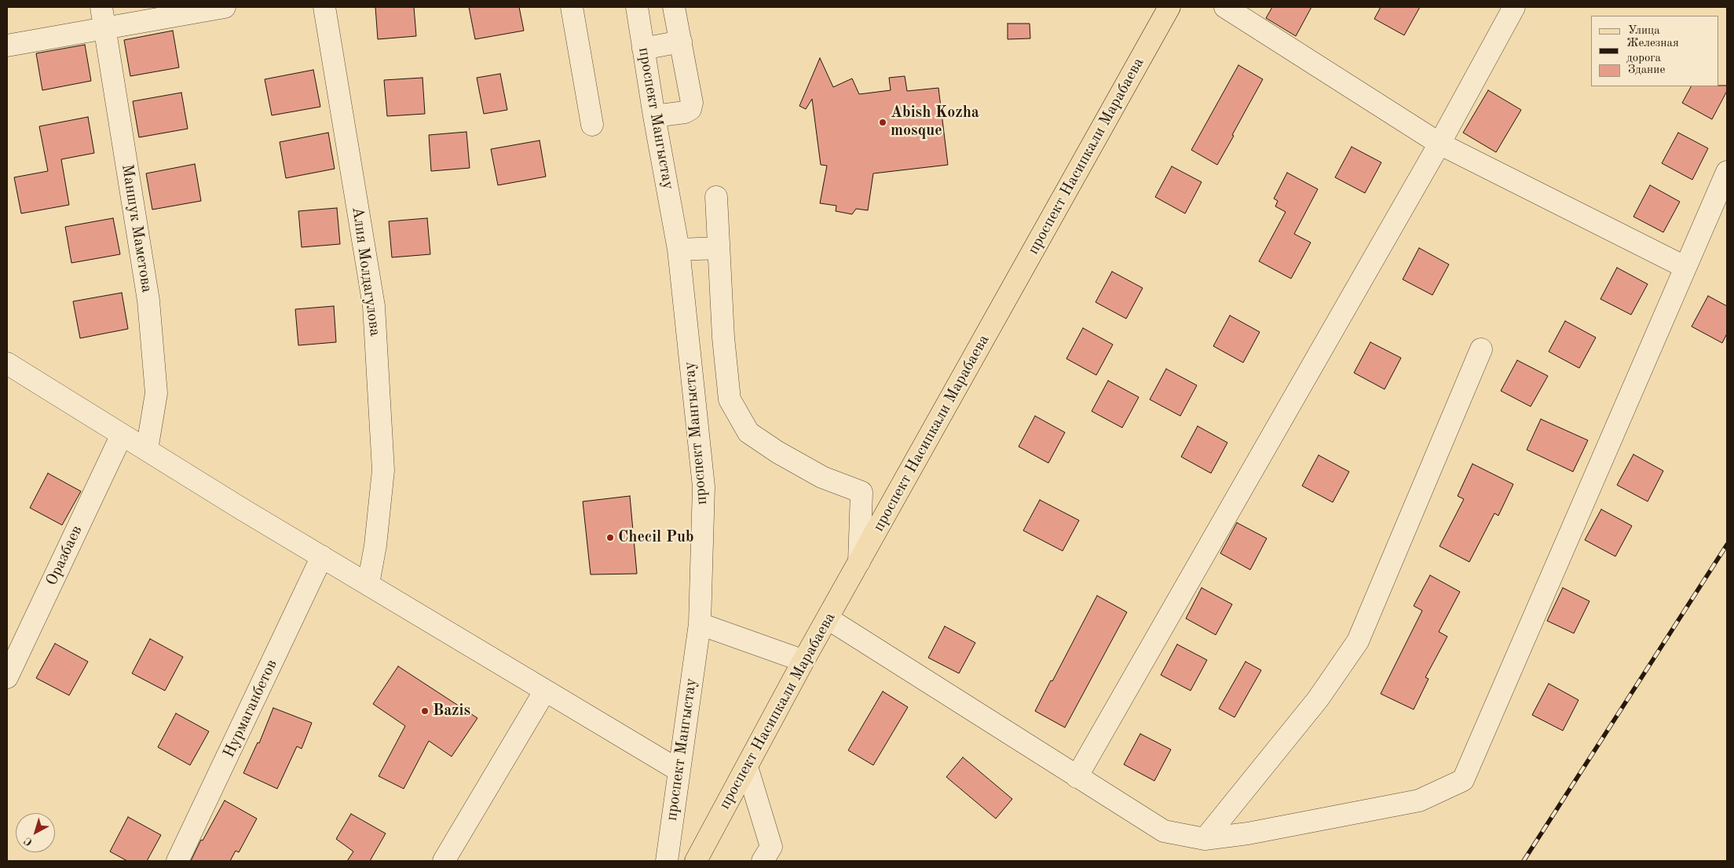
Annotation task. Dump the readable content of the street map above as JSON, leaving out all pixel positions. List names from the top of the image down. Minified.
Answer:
{"streets":{"main road":["проспект Насипкали Марабаева"],"street":["проспект Мангыстау","Маншук Маметова","Алия Молдагулова","Оразбаев","Нурмаганбетов"]},"places":["Abish Kozha mosque","Checil Pub","Bazis"],"legend":["Улица","Железная дорога","Здание"],"north":"bottom left"}
